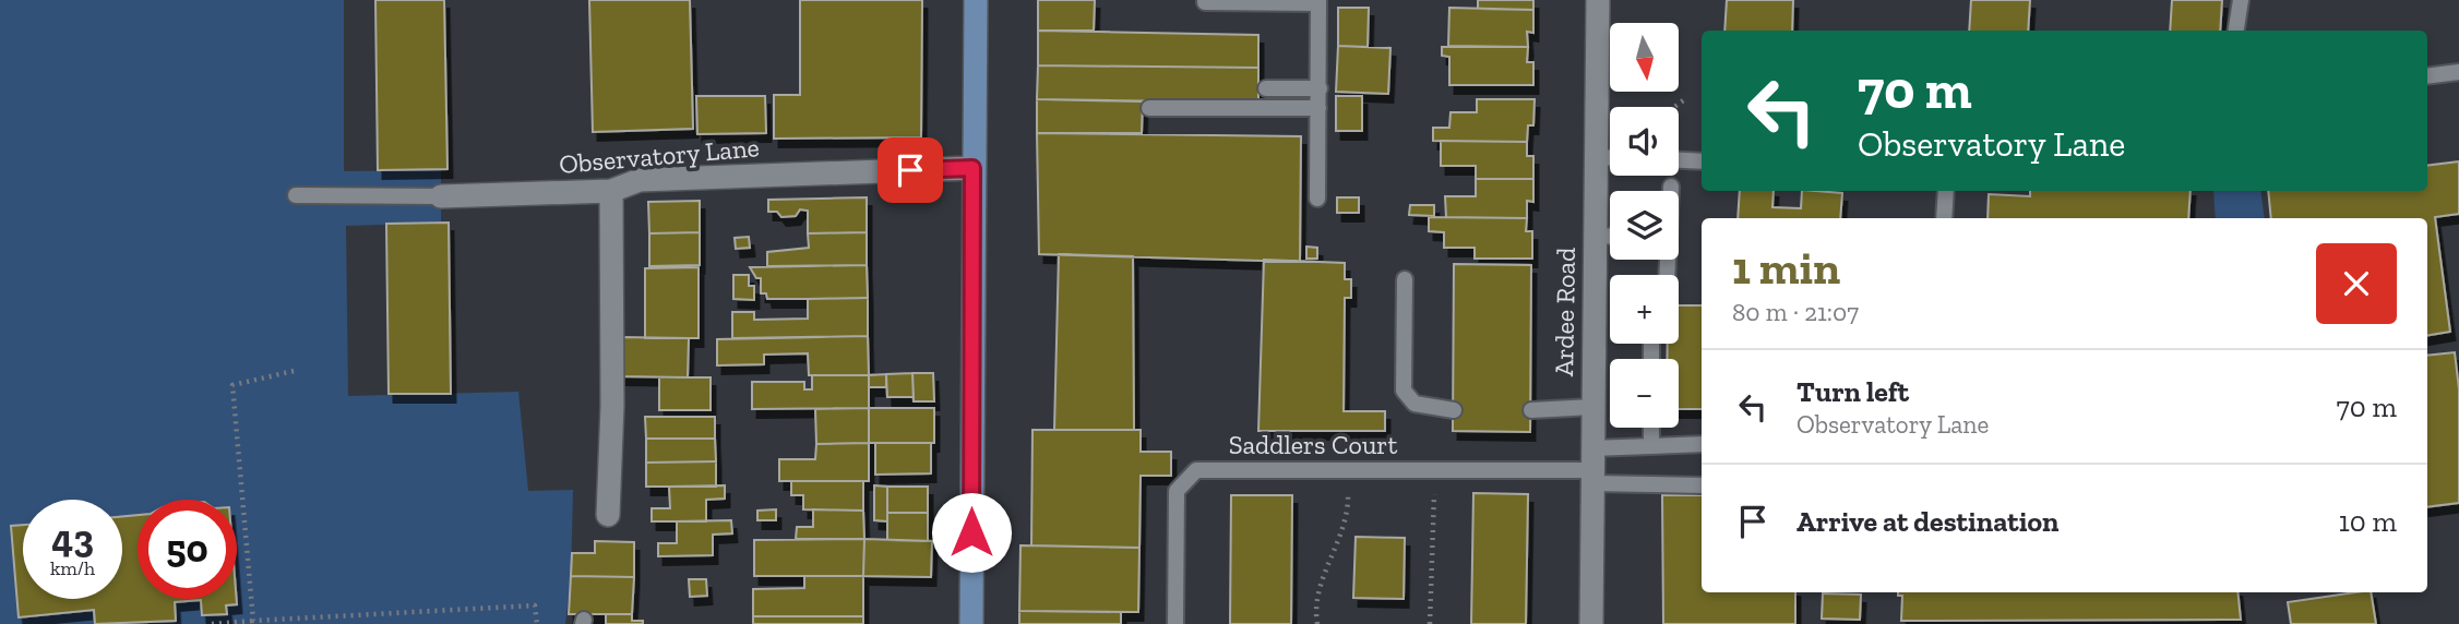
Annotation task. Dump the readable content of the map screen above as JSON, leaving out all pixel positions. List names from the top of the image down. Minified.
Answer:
{"streets":{"street":["Observatory Lane","Ardee Road"],"lane":["Saddlers Court"]},"crossings":[["Ardee Road","Saddlers Court"]],"north":"bottom","page":{"map_buttons":["+","−"],"turn":["70 m","Observatory Lane"],"heading":["1 min","80 m · 21:07"],"list":[{"name":"Turn left","note":"Observatory Lane","value":"70 m"},{"name":"Arrive at destination","value":"10 m"}],"speed":"43 km/h","limit":"50"}}
